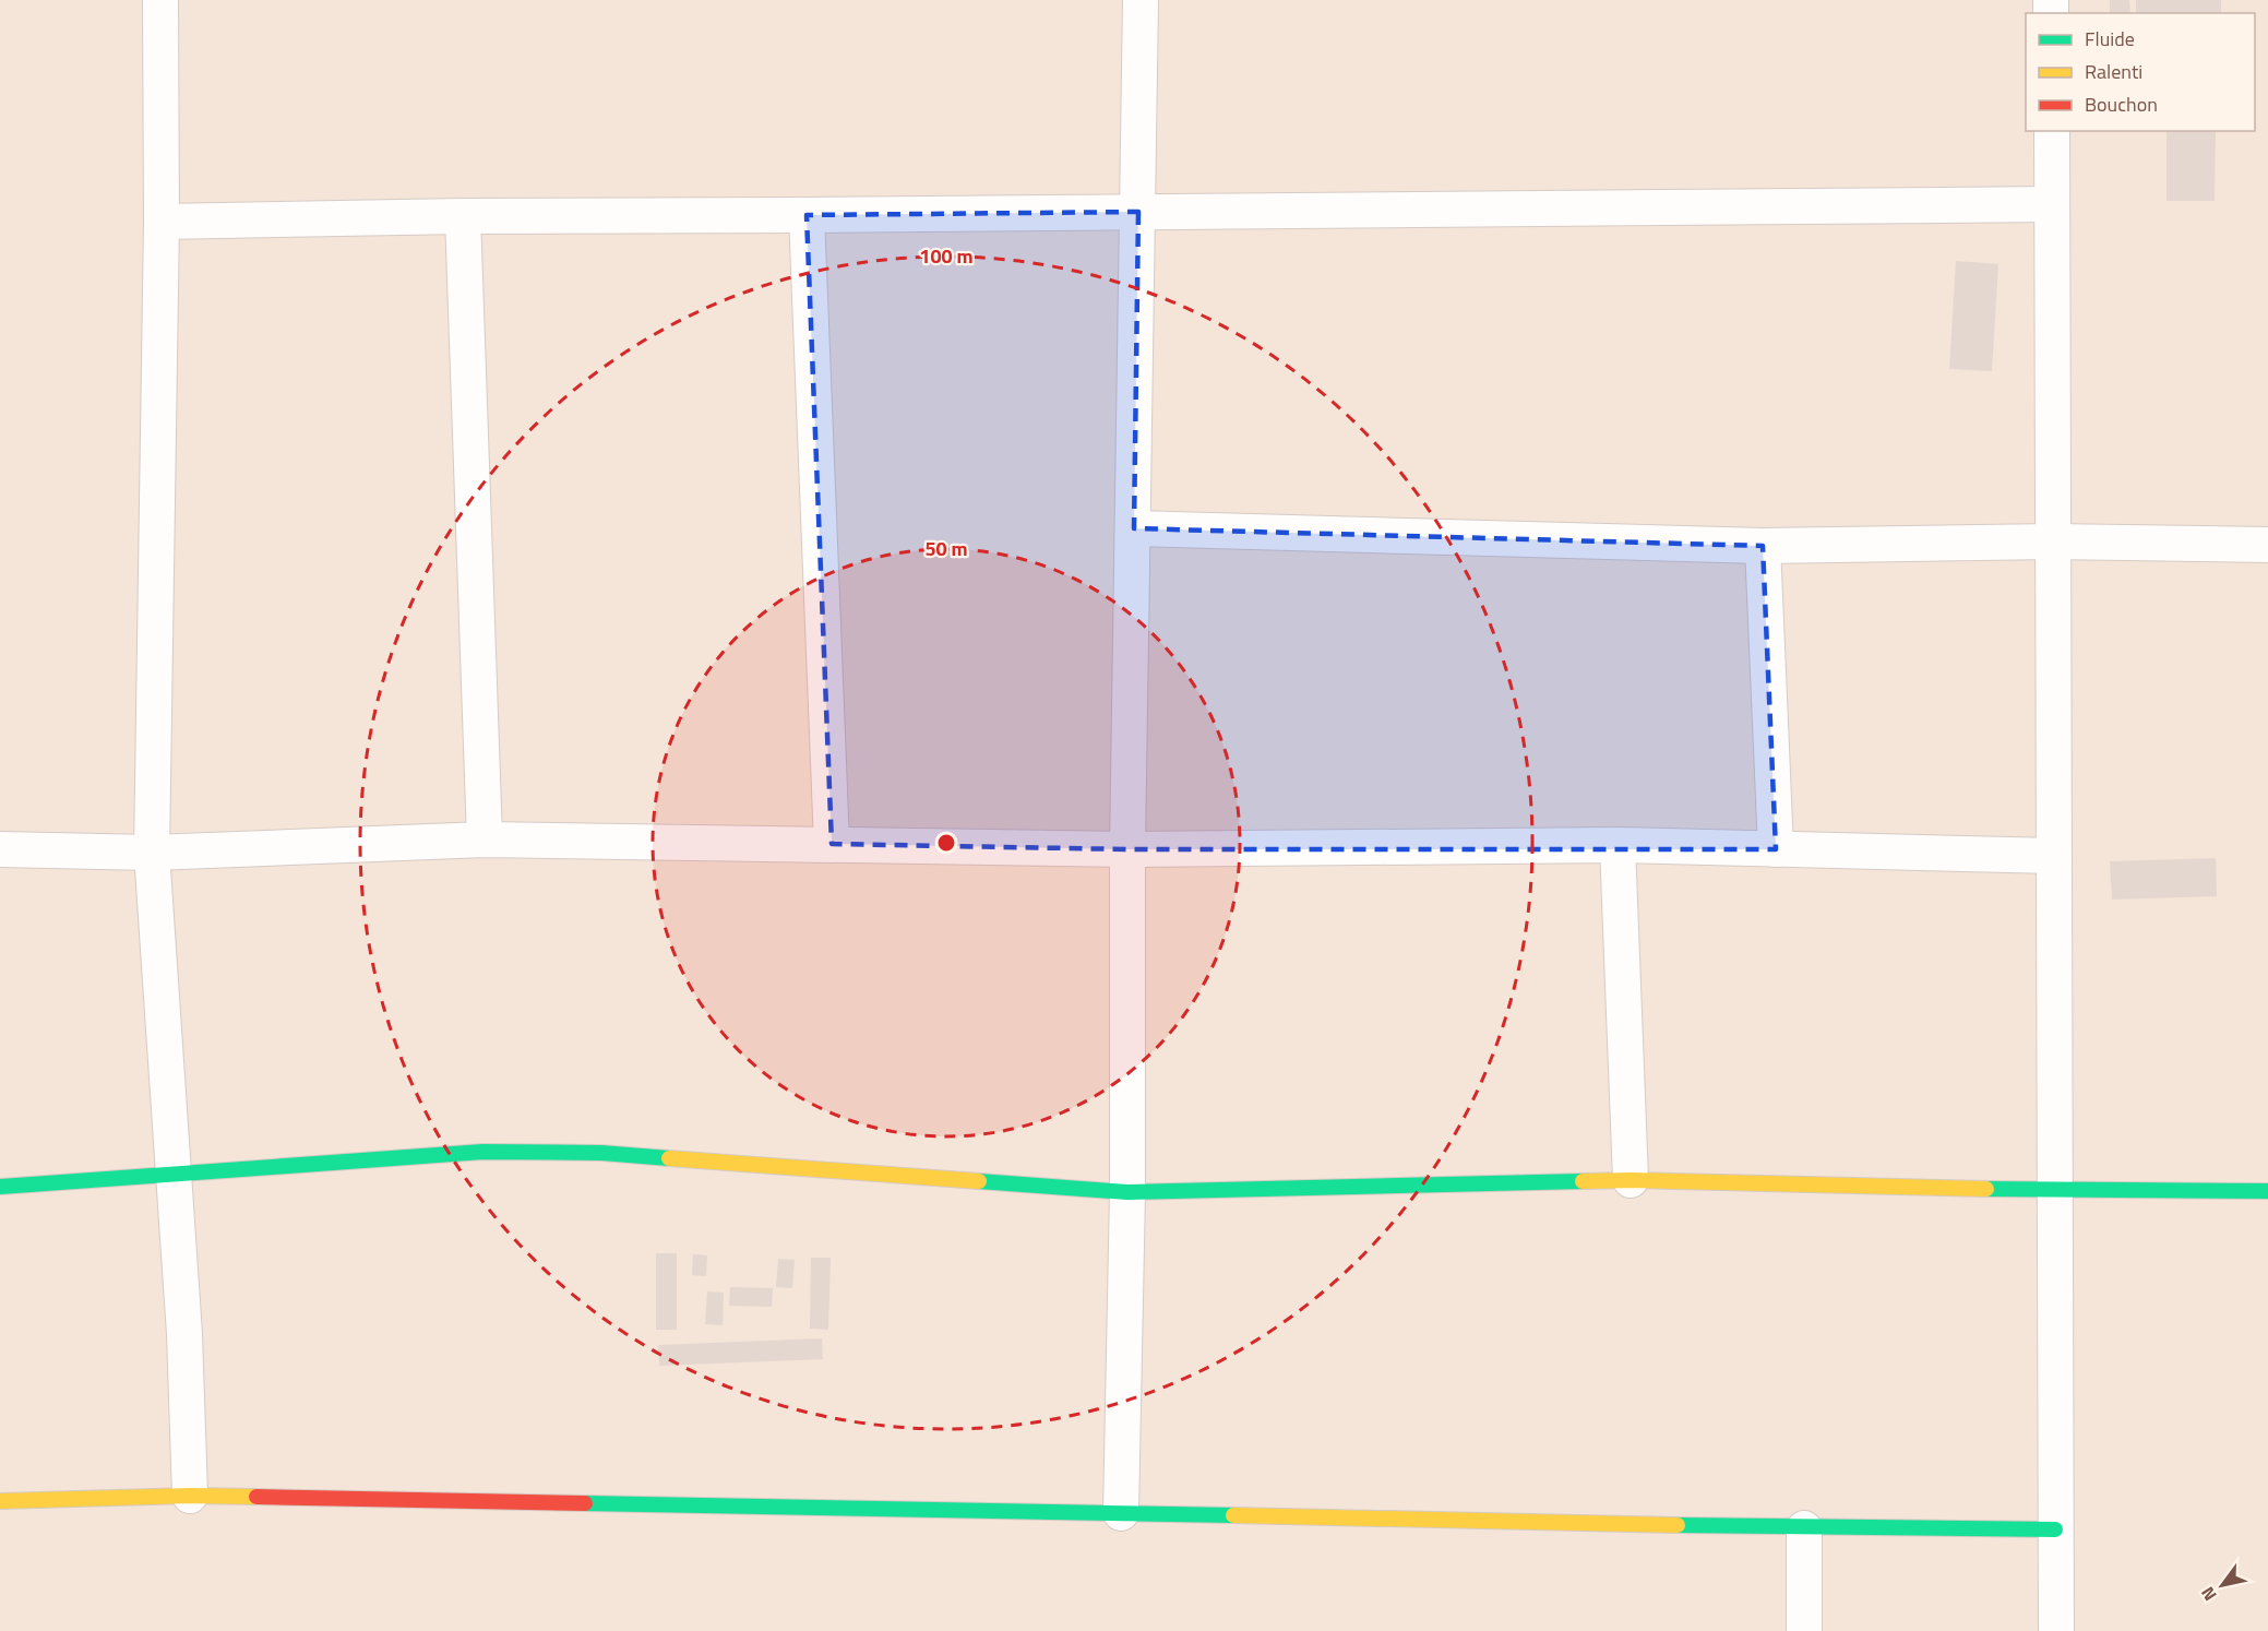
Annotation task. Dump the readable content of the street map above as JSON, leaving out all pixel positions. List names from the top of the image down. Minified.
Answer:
{"legend":["Fluide","Ralenti","Bouchon"],"north":"bottom left","rings":["100 m","50 m"]}
